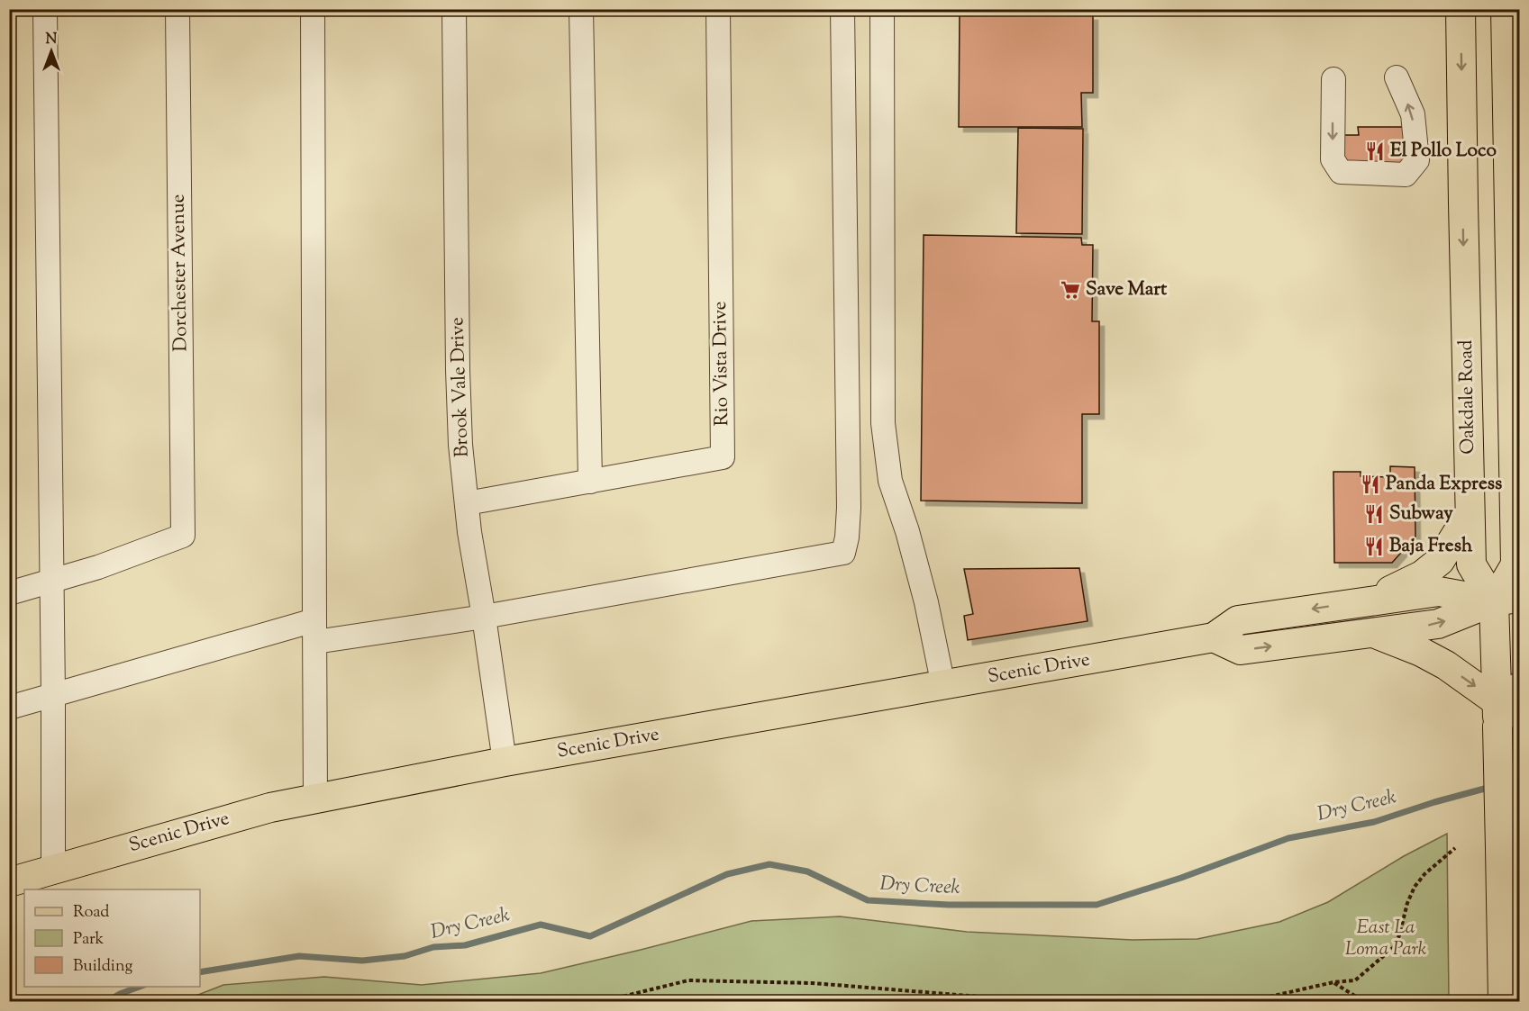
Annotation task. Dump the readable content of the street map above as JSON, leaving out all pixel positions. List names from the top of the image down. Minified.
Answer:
{"streets":{"main road":["Oakdale Road","Scenic Drive"],"street":["Dorchester Avenue","Rio Vista Drive","Brook Vale Drive"]},"crossings":[["Rio Vista Drive","Brook Vale Drive"],["Brook Vale Drive","Scenic Drive"],["Oakdale Road","Scenic Drive"]],"water":["Dry Creek"],"parks":["East La Loma Park"],"places":{"restaurant":["El Pollo Loco","Panda Express","Subway","Baja Fresh"],"supermarket":["Save Mart"]},"legend":["Road","Park","Building"],"north":"top"}
